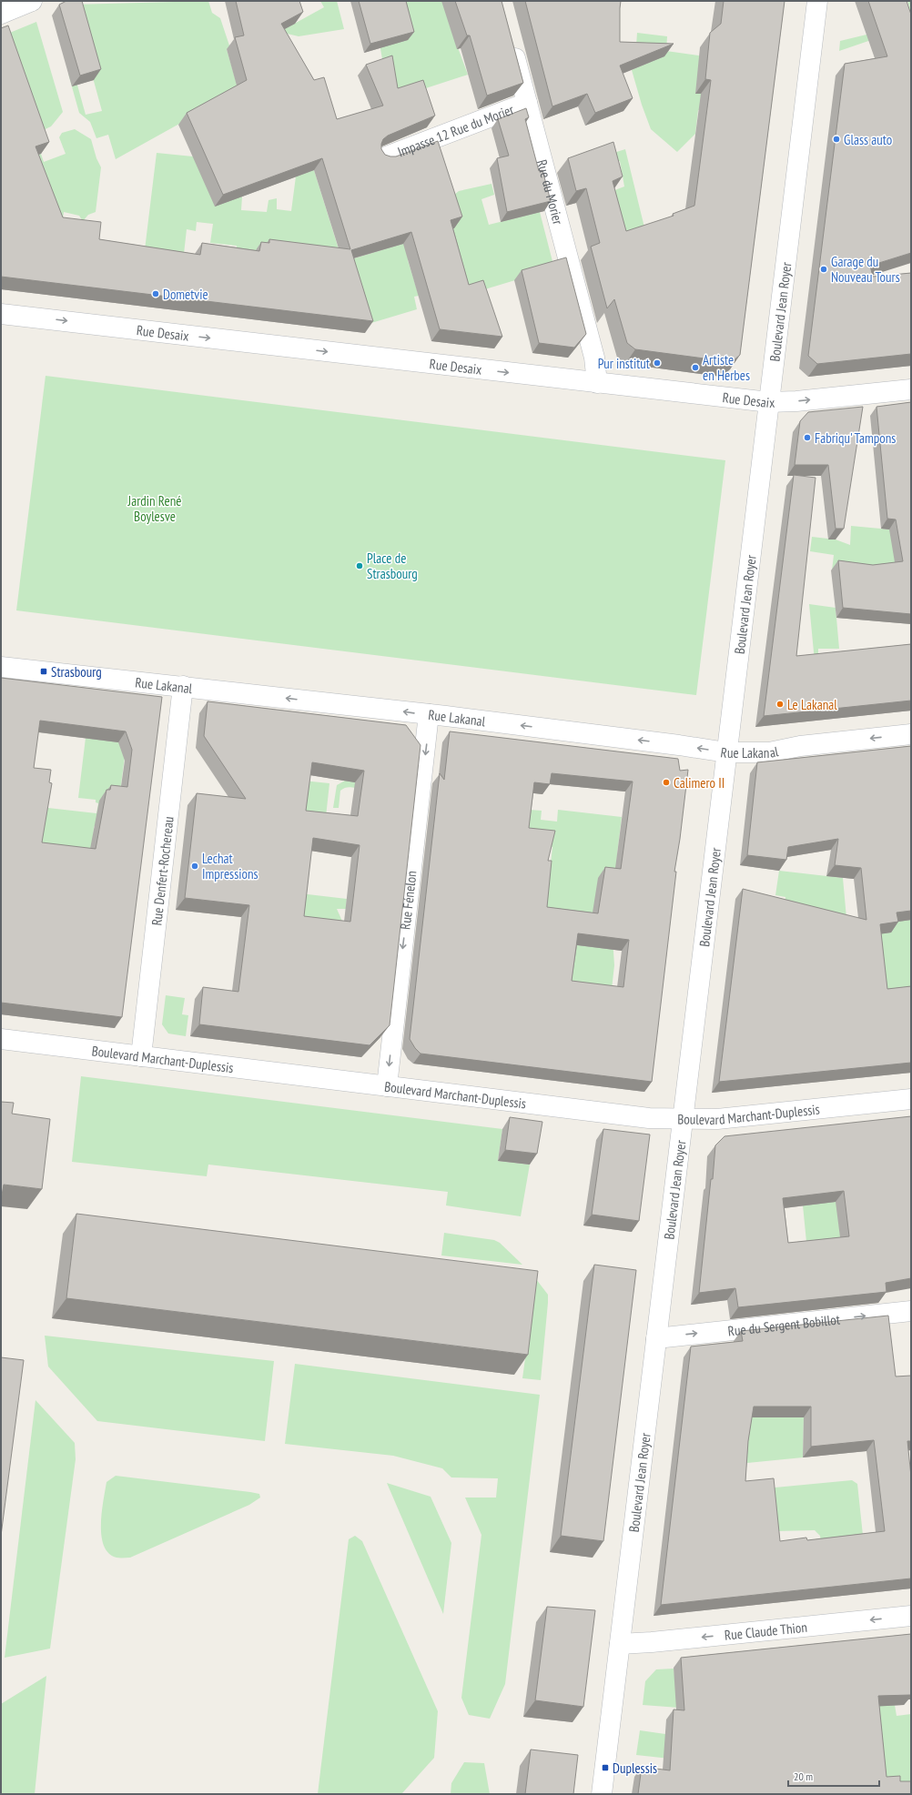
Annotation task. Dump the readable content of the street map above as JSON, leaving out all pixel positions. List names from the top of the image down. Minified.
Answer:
{"streets":{"street":["Impasse 12 Rue du Morier","Rue du Morier","Boulevard Jean Royer","Rue Desaix","Rue Lakanal","Rue Denfert-Rochereau","Rue Fénelon","Boulevard Marchant-Duplessis","Rue du Sergent Bobillot","Rue Claude Thion"]},"crossings":[["Impasse 12 Rue du Morier","Rue du Morier"],["Rue du Morier","Rue Desaix"],["Boulevard Jean Royer","Rue Desaix"],["Boulevard Jean Royer","Rue Lakanal"],["Boulevard Jean Royer","Boulevard Marchant-Duplessis"],["Boulevard Jean Royer","Rue du Sergent Bobillot"],["Boulevard Jean Royer","Rue Claude Thion"],["Rue Lakanal","Rue Denfert-Rochereau"],["Rue Lakanal","Rue Fénelon"],["Rue Denfert-Rochereau","Boulevard Marchant-Duplessis"],["Rue Fénelon","Boulevard Marchant-Duplessis"]],"one_way":["Rue Desaix","Rue Lakanal","Rue Fénelon","Rue du Sergent Bobillot","Rue Claude Thion"],"parks":["Jardin René Boylesve"],"places":{"other":["Glass auto","Garage du Nouveau Tours","Dometvie","Pur institut","Artiste en Herbes","Fabriqu' Tampons","Place de Strasbourg","Le Lakanal","Calimero II","Lechat Impressions"],"transit":["Strasbourg","Duplessis"]},"scale_bar":"20 m"}
